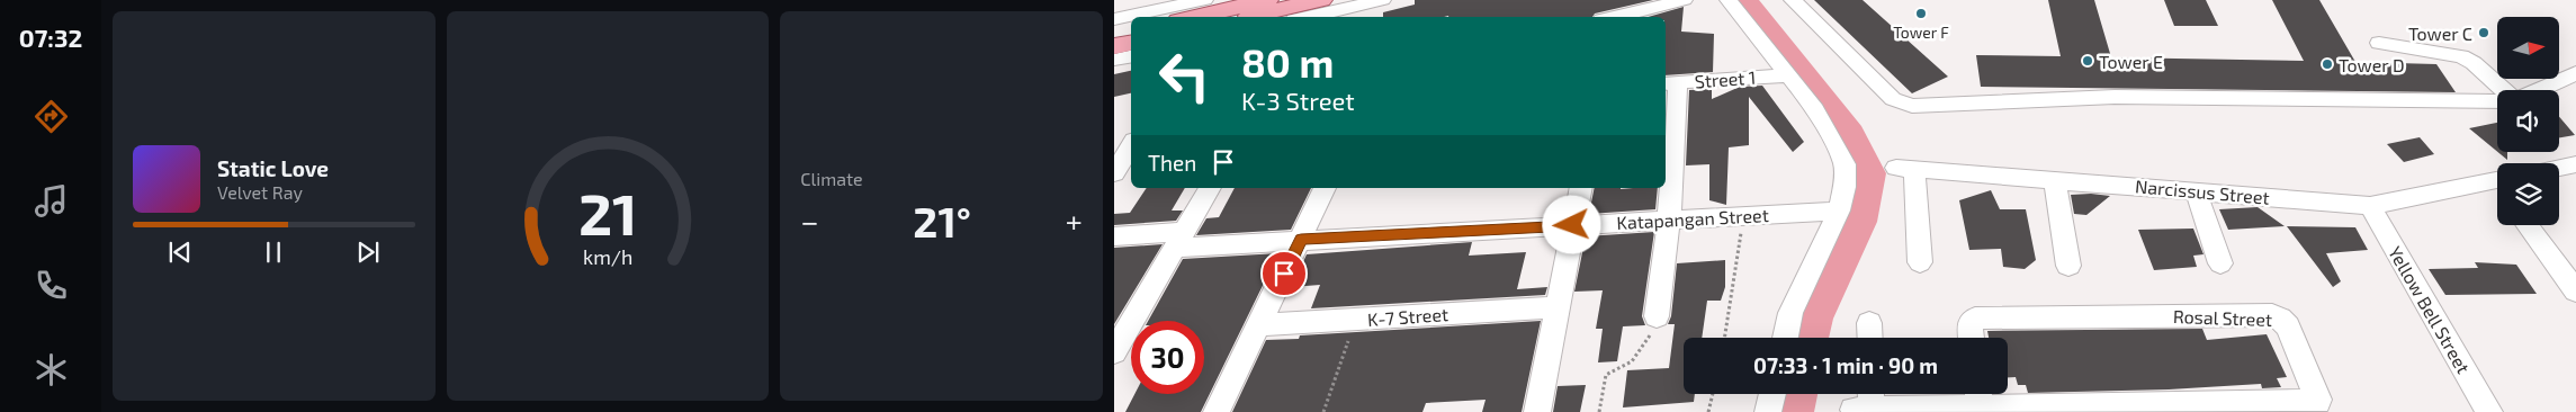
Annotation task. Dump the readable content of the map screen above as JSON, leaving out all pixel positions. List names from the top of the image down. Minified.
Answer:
{"streets":{"street":["Street 1","Narcissus Street","Katapangan Street","Yellow Bell Street","K-7 Street","Rosal Street"]},"crossings":[["Narcissus Street","Yellow Bell Street"]],"places":["Tower F","Tower C","Tower E","Tower D"],"north":"right","page":{"tabs":"07:32","tile":"Climate","turn":["80 m","K-3 Street"],"then":"Then","song":["Static Love","Velvet Ray"],"heat":["−","21°","+"],"limit":"30","trip":"07:33 · 1 min · 90 m","gauge":["21","km/h"]}}
